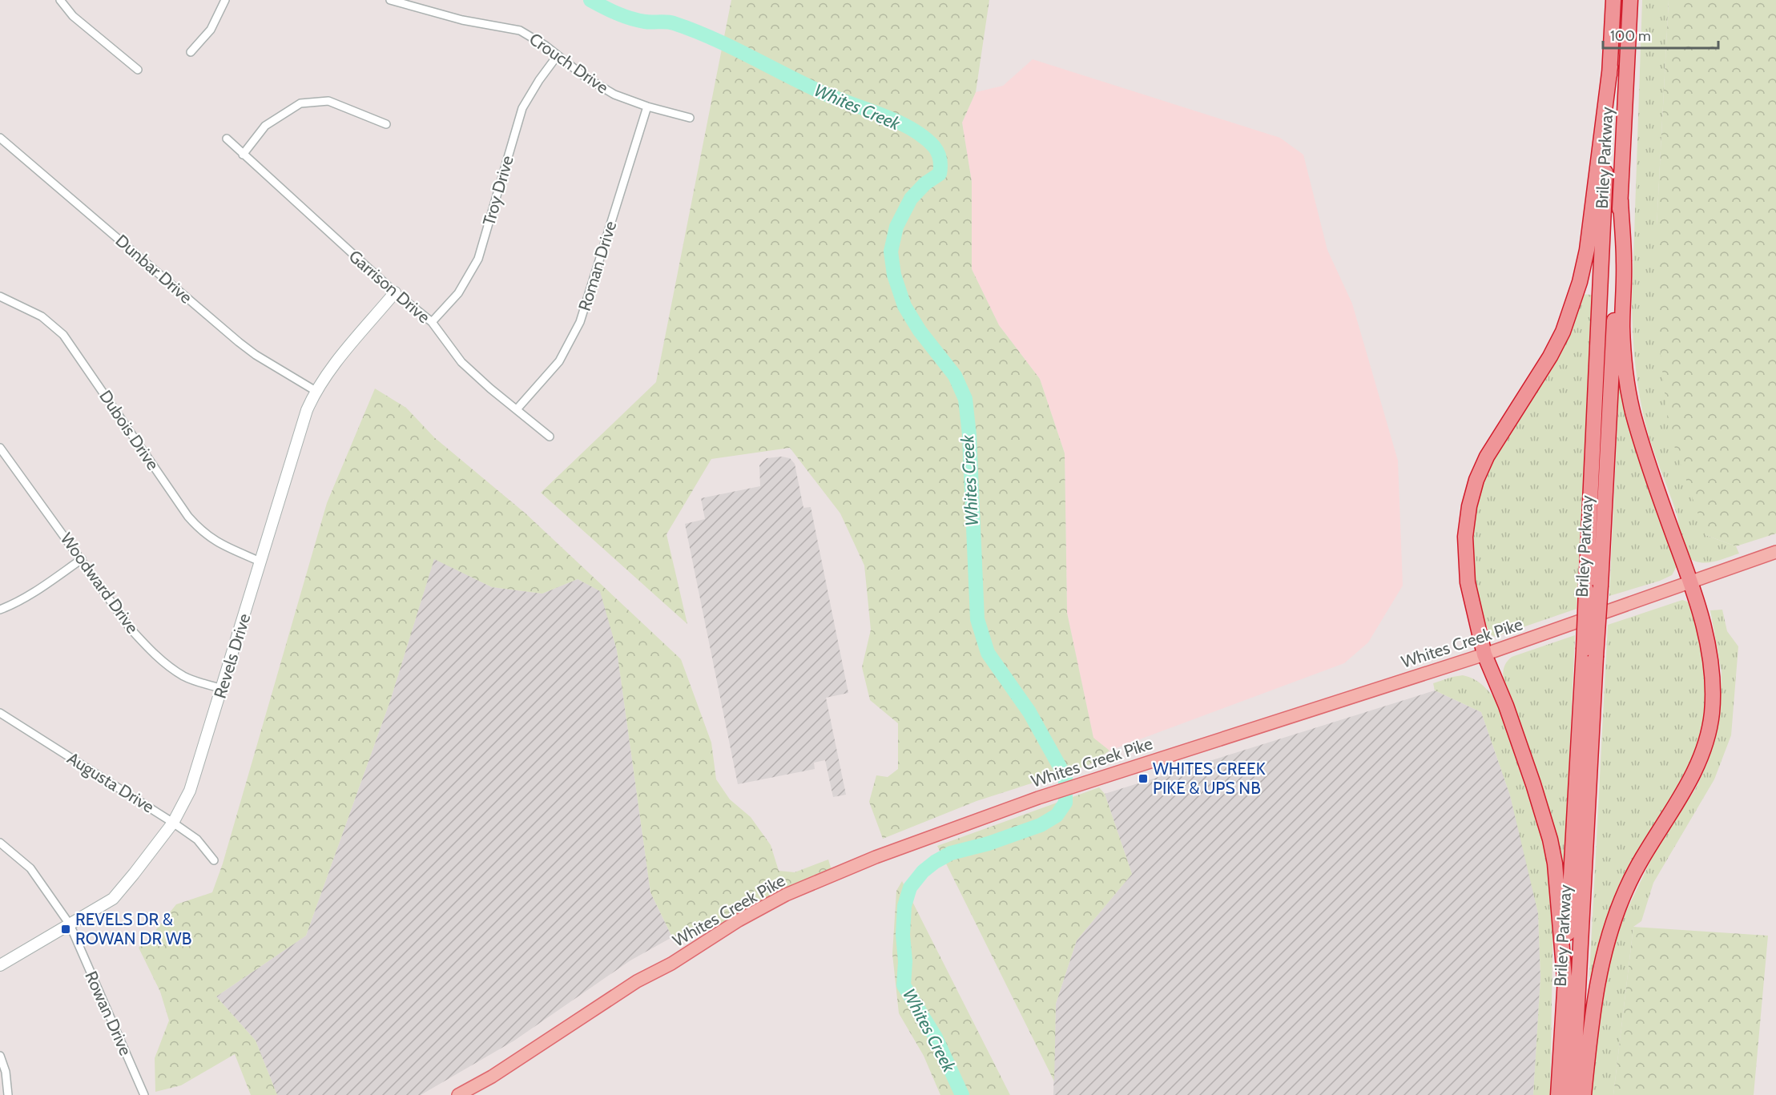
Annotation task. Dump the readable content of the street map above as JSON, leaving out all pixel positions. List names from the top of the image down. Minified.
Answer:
{"streets":{"highway":["Briley Parkway"],"main road":["Whites Creek Pike"],"street":["Crouch Drive","Troy Drive","Roman Drive","Dunbar Drive","Garrison Drive","Dubois Drive","Woodward Drive","Revels Drive","Augusta Drive","Rowan Drive"]},"crossings":[["Crouch Drive","Troy Drive"],["Crouch Drive","Roman Drive"],["Troy Drive","Garrison Drive"],["Roman Drive","Garrison Drive"],["Dunbar Drive","Revels Drive"],["Garrison Drive","Revels Drive"],["Dubois Drive","Revels Drive"],["Woodward Drive","Revels Drive"],["Revels Drive","Augusta Drive"],["Revels Drive","Rowan Drive"]],"water":["Whites Creek"],"places":{"transit":["WHITES CREEK PIKE & UPS NB","REVELS DR & ROWAN DR WB"]},"scale_bar":"100 m"}
